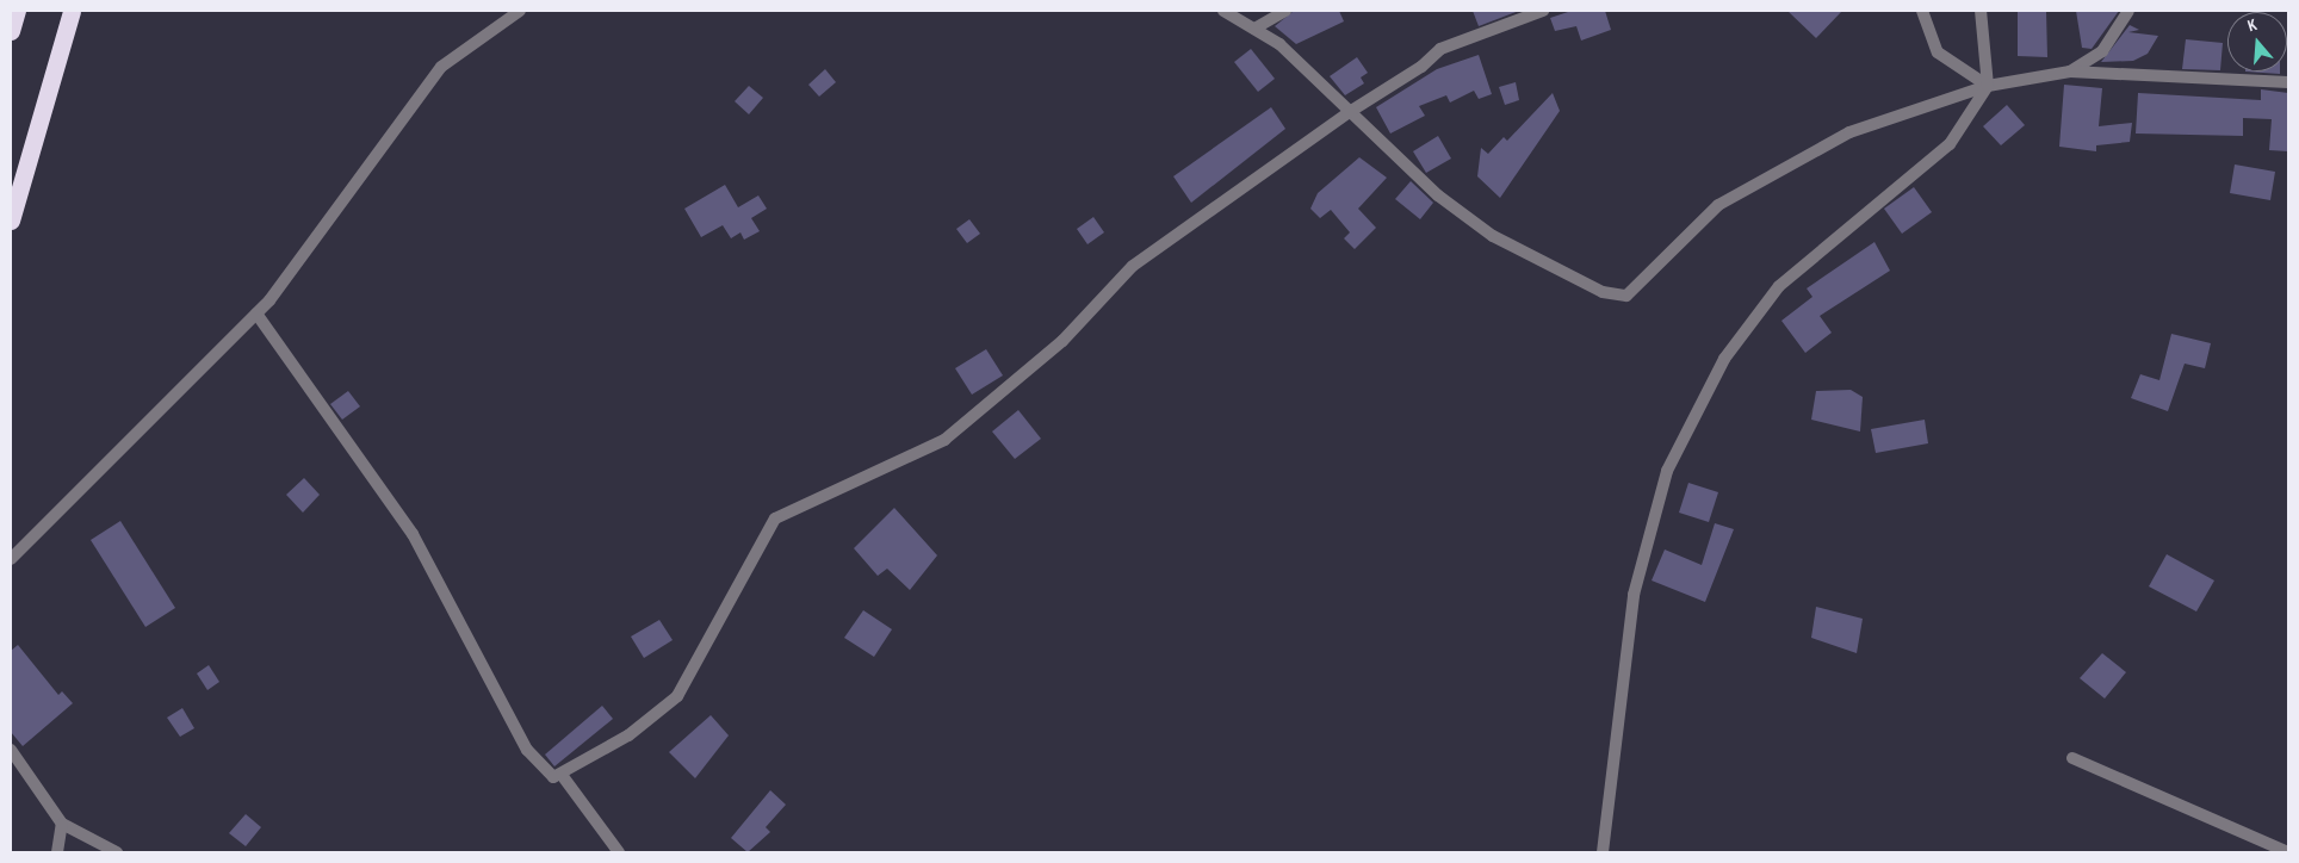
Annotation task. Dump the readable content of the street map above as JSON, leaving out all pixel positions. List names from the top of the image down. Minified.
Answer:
{"north":"top"}
